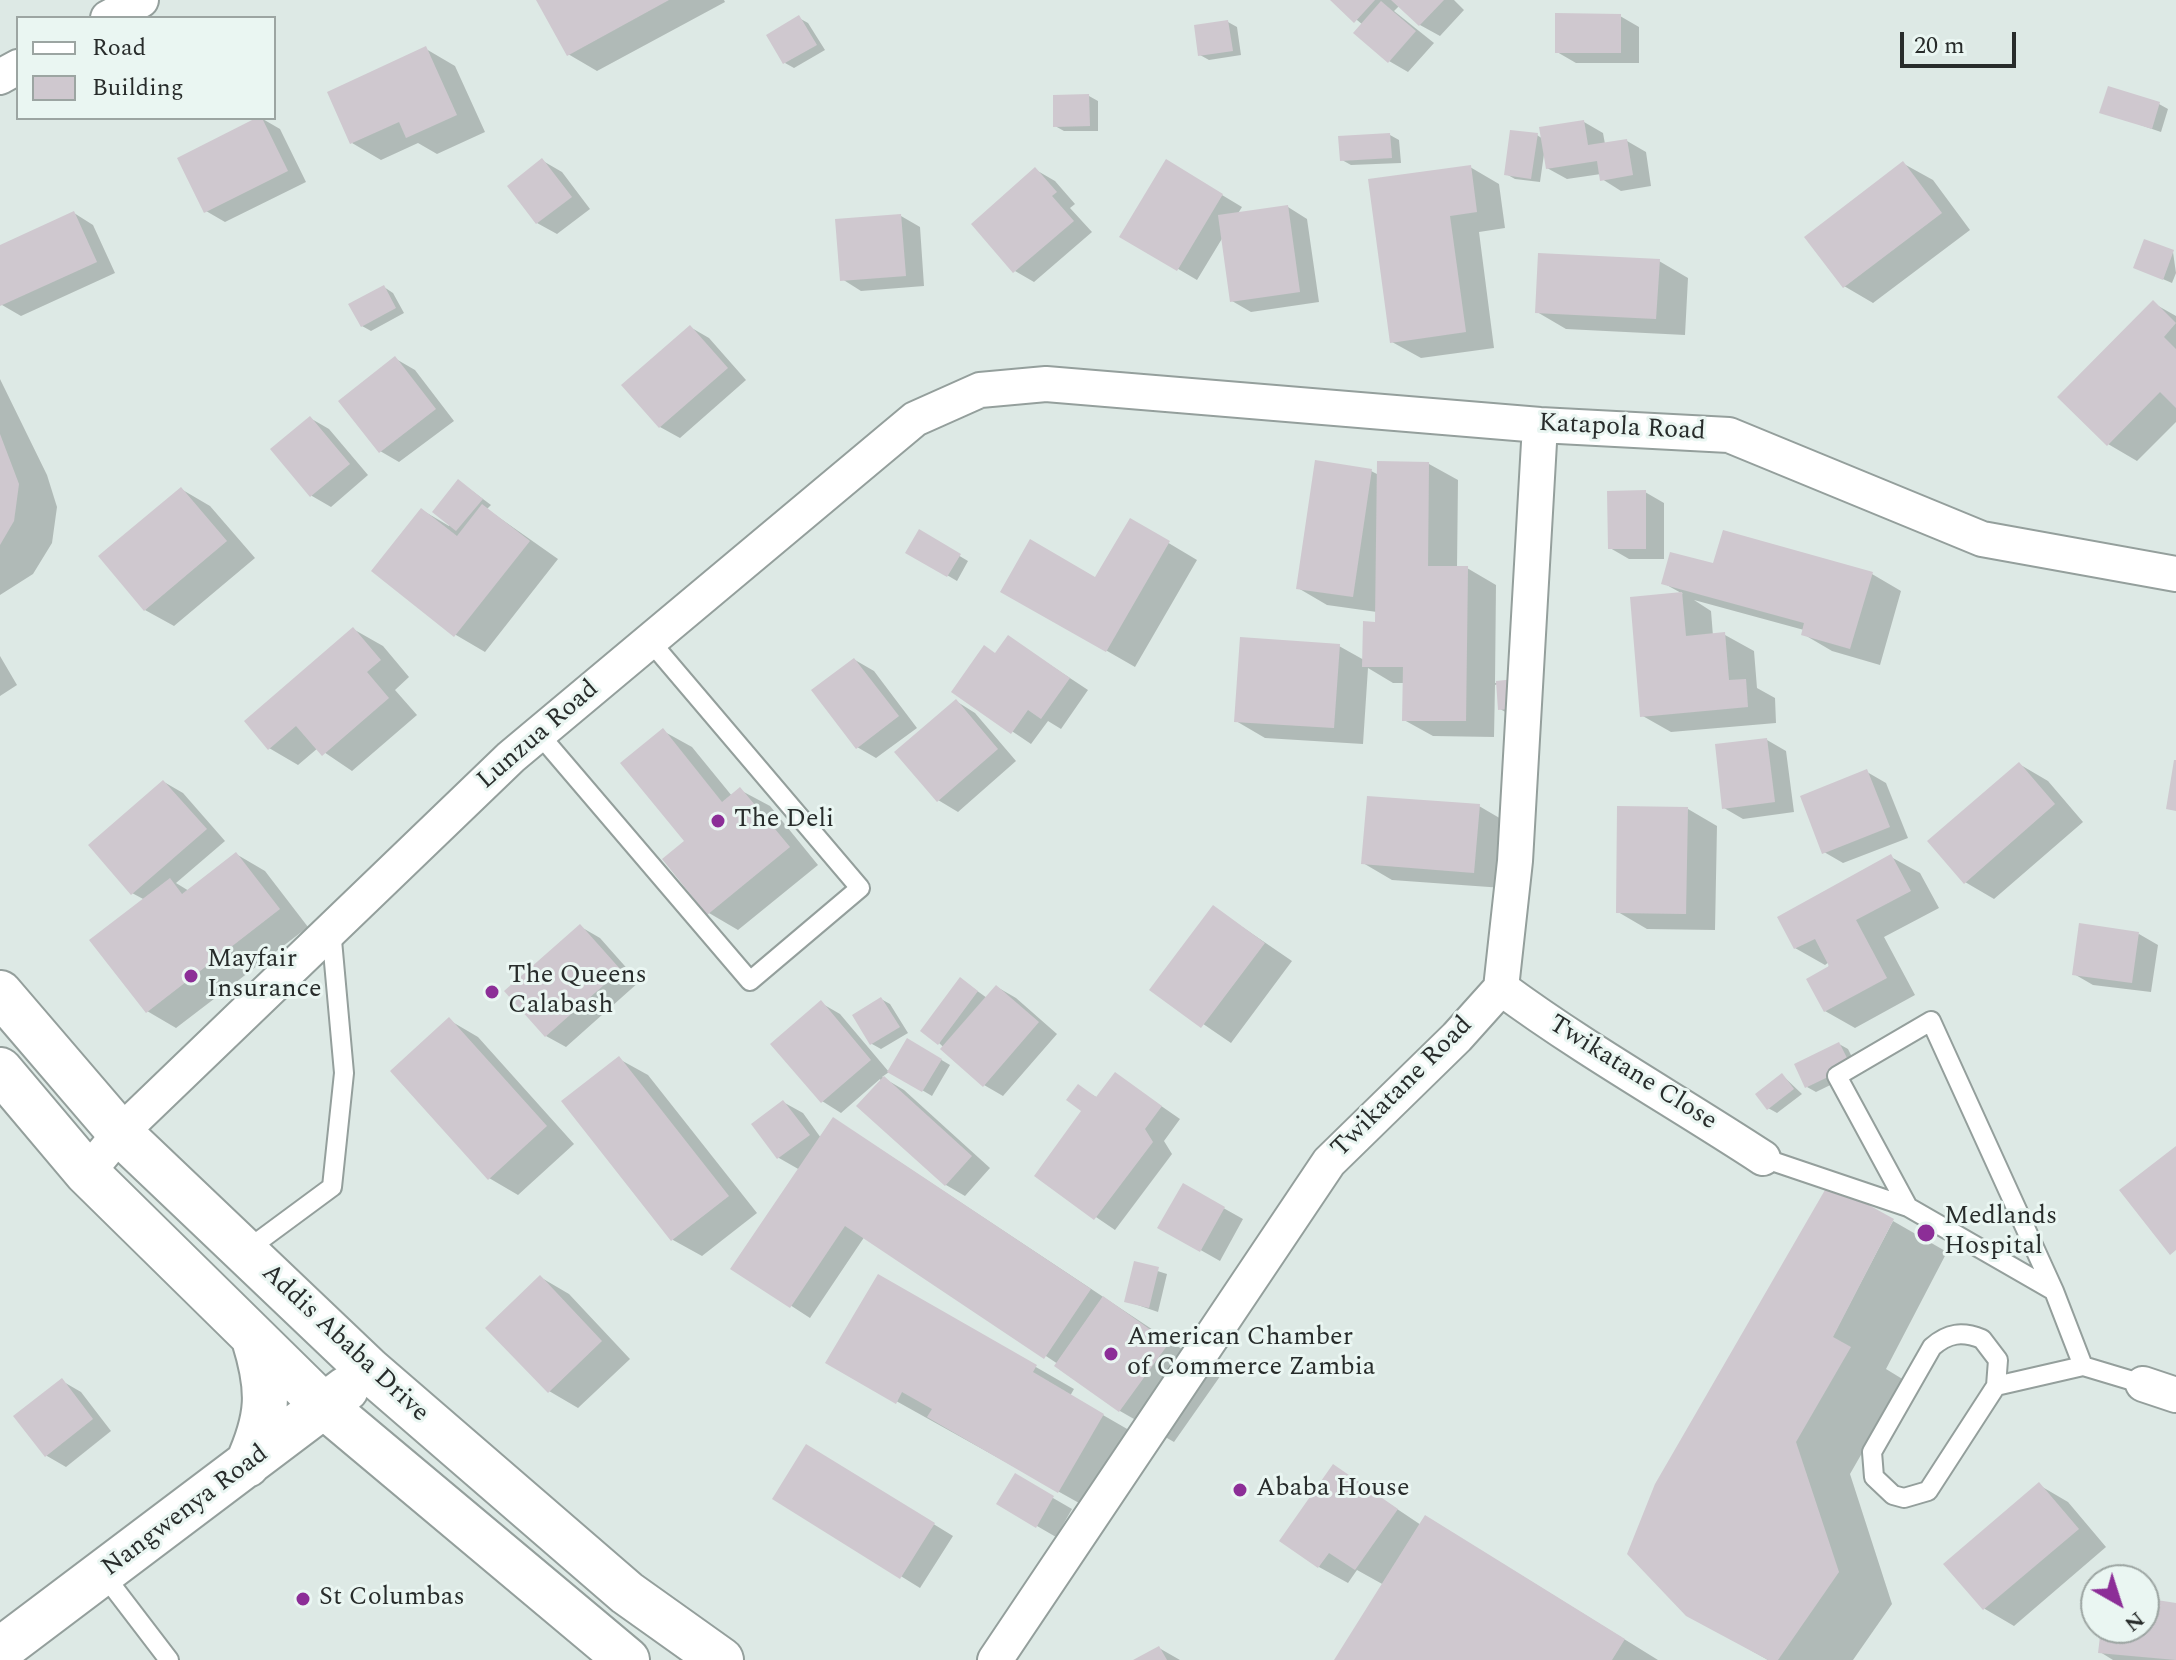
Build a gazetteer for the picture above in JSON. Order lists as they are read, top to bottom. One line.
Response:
{"streets":{"main road":["Addis Ababa Drive","Nangwenya Road"],"street":["Katapola Road","Lunzua Road","Twikatane Close","Twikatane Road"]},"crossings":[["Katapola Road","Lunzua Road"],["Lunzua Road","Addis Ababa Drive"],["Twikatane Close","Twikatane Road"],["Addis Ababa Drive","Nangwenya Road"]],"places":["The Deli","Mayfair Insurance","The Queens Calabash","Medlands Hospital","American Chamber of Commerce Zambia","Ababa House","St Columbas"],"legend":["Road","Building"],"scale_bar":"20 m","north":"bottom right"}
